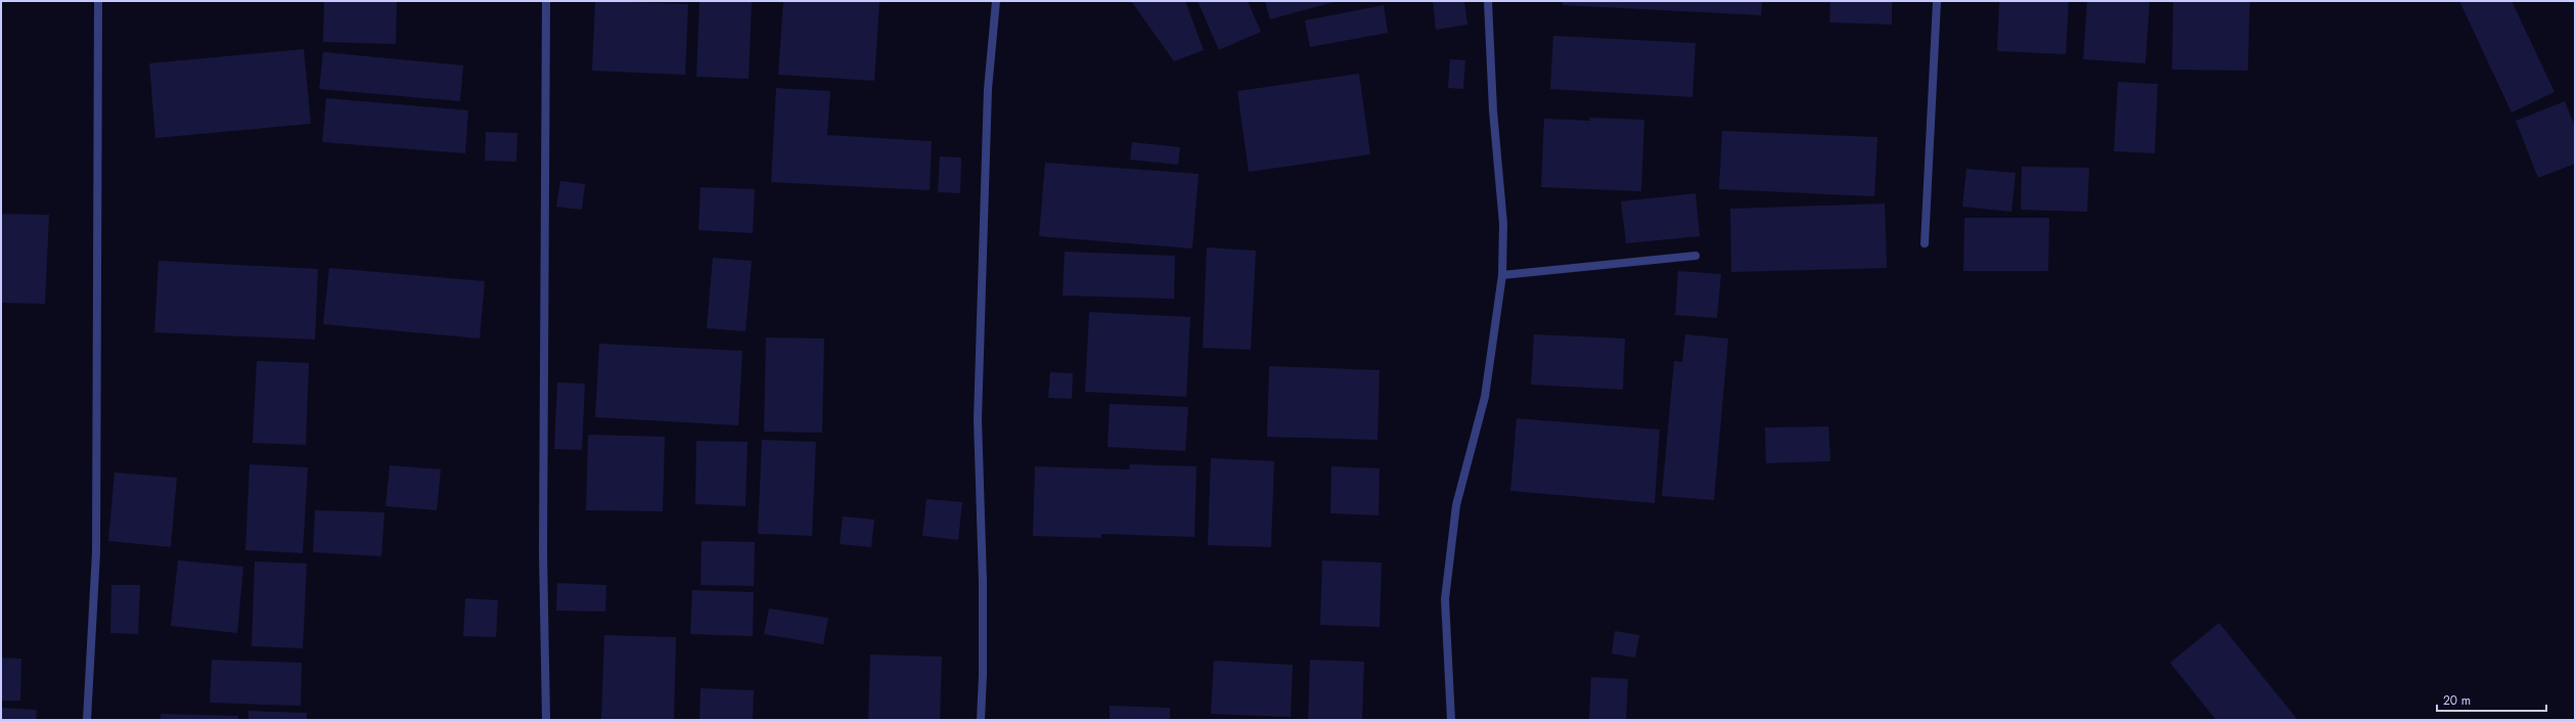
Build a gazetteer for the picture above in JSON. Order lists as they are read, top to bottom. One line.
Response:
{"scale_bar":"20 m"}
